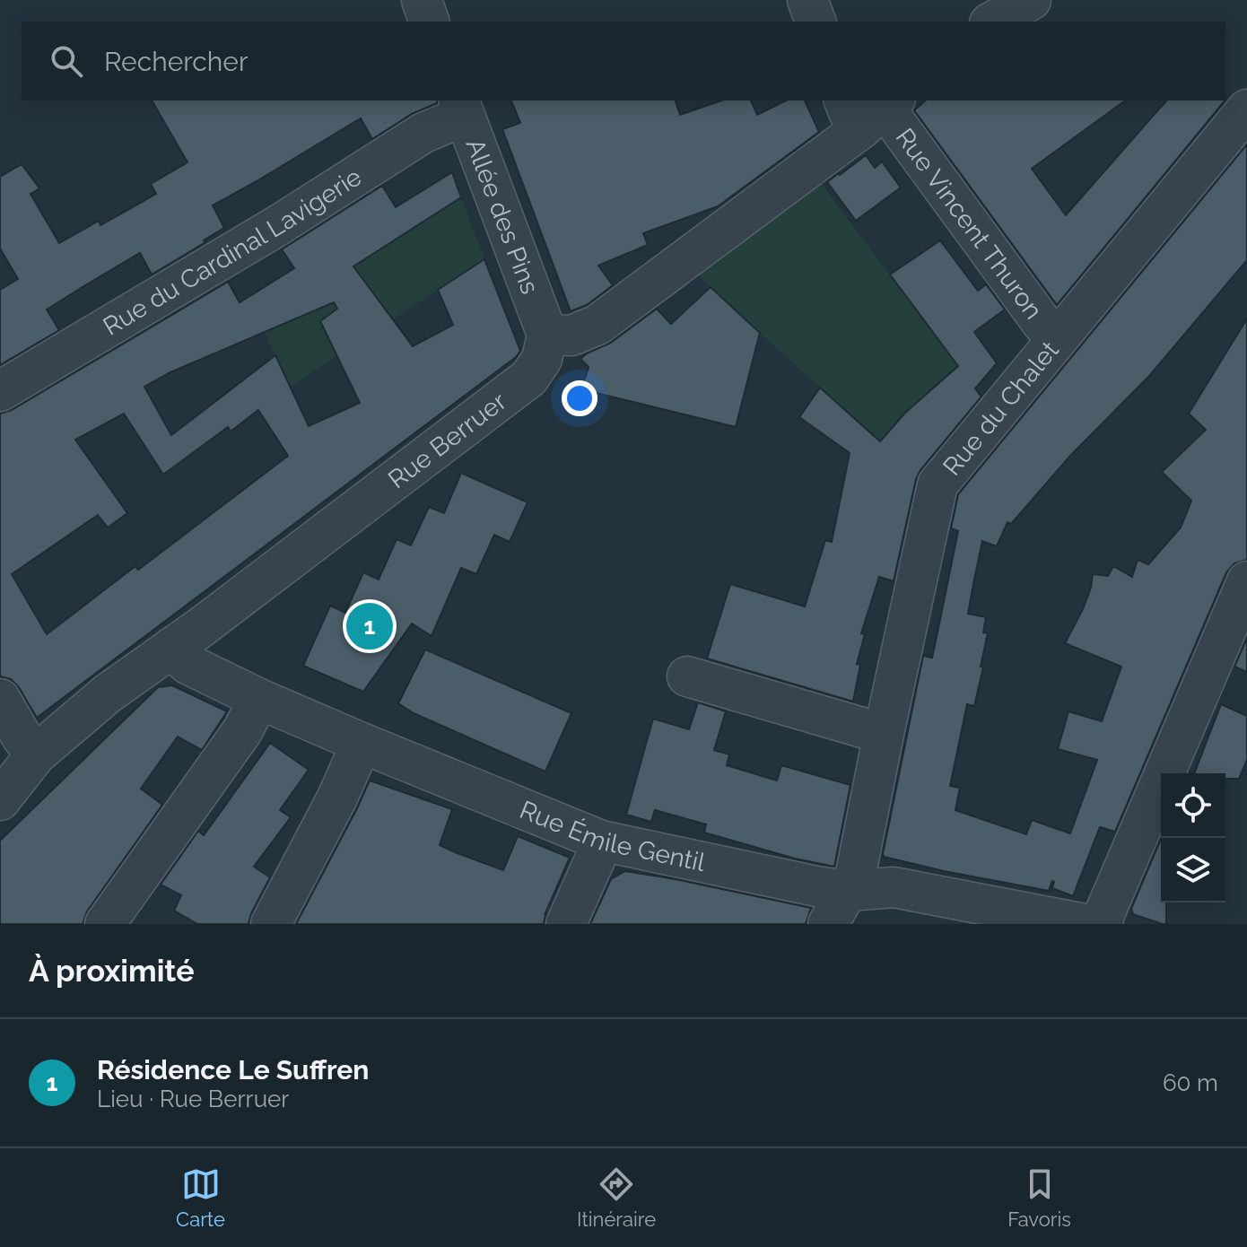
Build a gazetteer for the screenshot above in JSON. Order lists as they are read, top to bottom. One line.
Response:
{"streets":{"street":["Allée des Pins","Rue Vincent Thuron","Rue du Cardinal Lavigerie","Rue du Chalet","Rue Berruer","Rue Émile Gentil"]},"crossings":[["Allée des Pins","Rue du Cardinal Lavigerie"],["Allée des Pins","Rue Berruer"],["Rue Vincent Thuron","Rue du Chalet"],["Rue du Chalet","Rue Émile Gentil"],["Rue Berruer","Rue Émile Gentil"]],"page":{"search":"Rechercher","pins":"1","heading":"À proximité","list":[{"mark":"1","name":"Résidence Le Suffren","note":"Lieu · Rue Berruer","value":"60 m"}],"nav":["Carte","Itinéraire","Favoris"]}}
